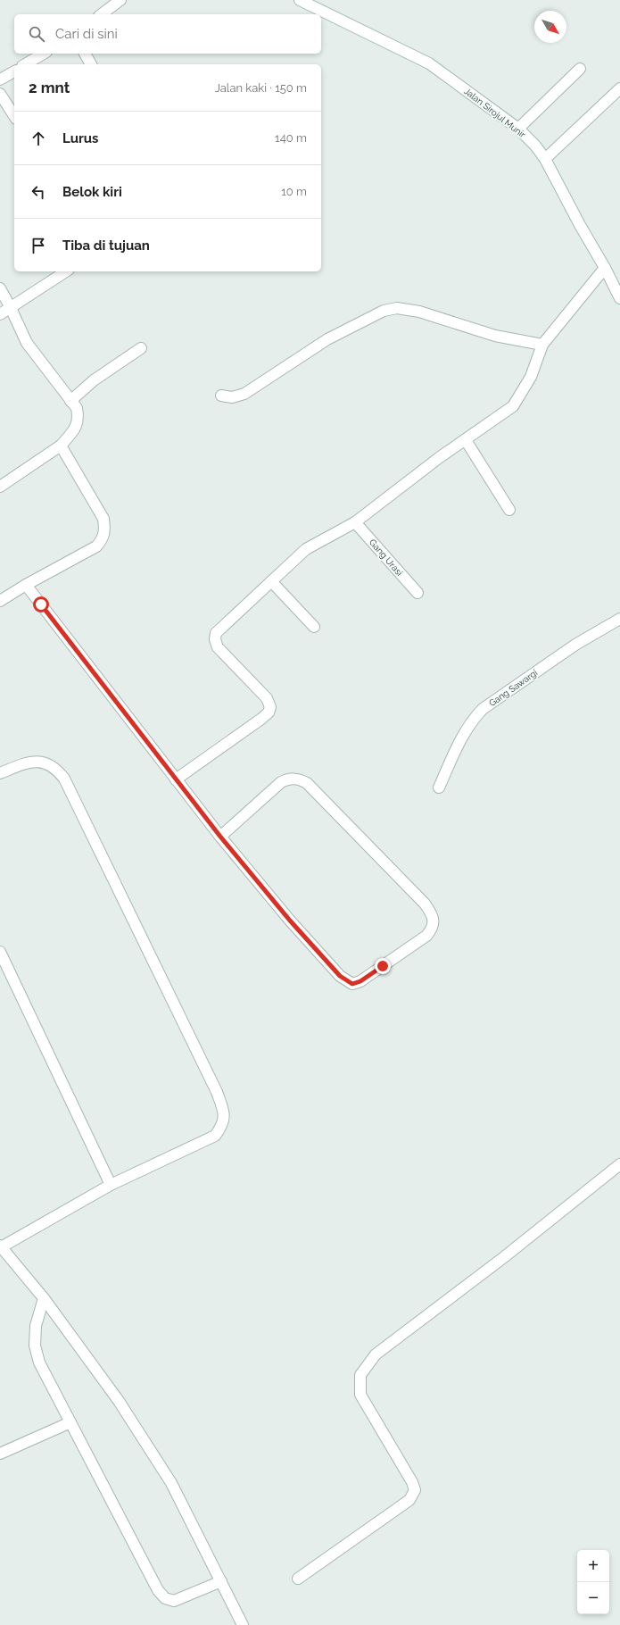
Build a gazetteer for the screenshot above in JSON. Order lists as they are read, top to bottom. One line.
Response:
{"streets":{"street":["Jalan Sirojul Munir","Gang Urasi","Gang Sawargi"]},"north":"bottom right","page":{"search":"Cari di sini","heading":["2 mnt","Jalan kaki · 150 m"],"list":[["Lurus","140 m"],["Belok kiri","10 m"],"Tiba di tujuan"],"map_buttons":["+","−"]}}
